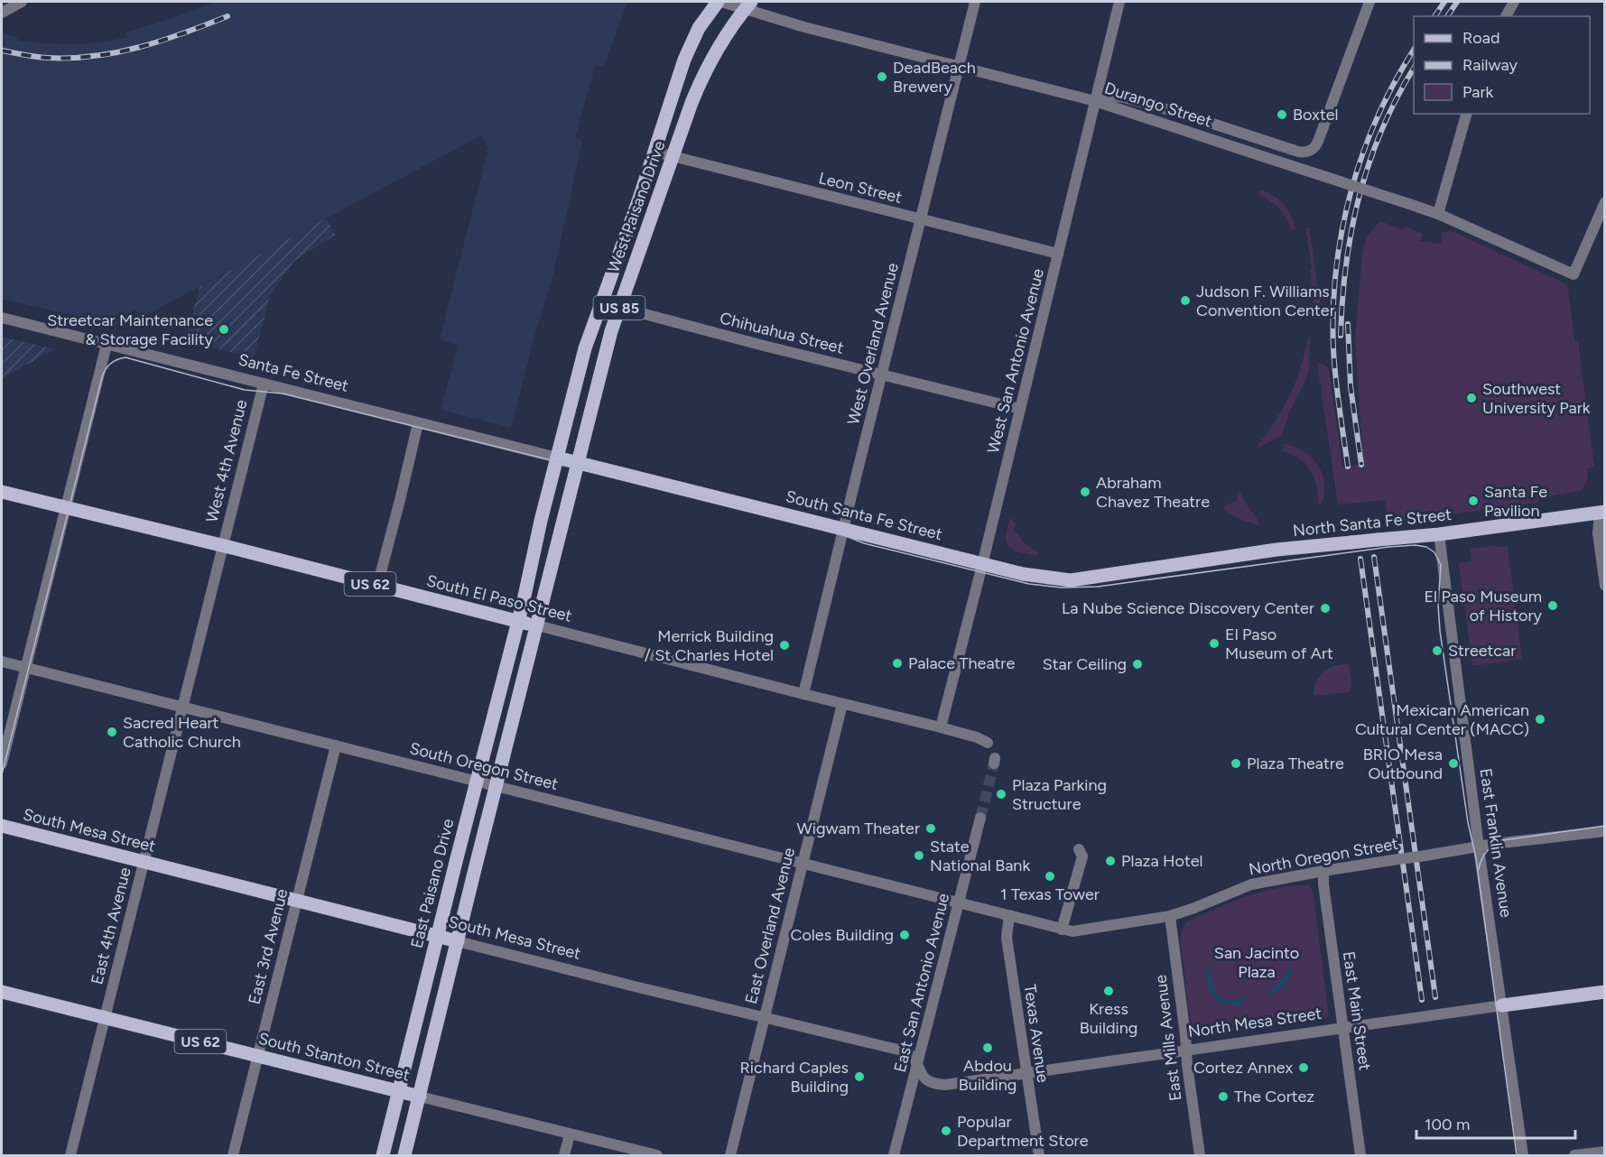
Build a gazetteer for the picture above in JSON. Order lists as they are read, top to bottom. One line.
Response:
{"streets":{"main road":["West Paisano Drive","US 85","Santa Fe Street","South Santa Fe Street","North Santa Fe Street","US 62","South El Paso Street","South Mesa Street","East Paisano Drive","North Mesa Street","South Stanton Street"],"street":["Durango Street","Leon Street","Chihuahua Street","West Overland Avenue","West San Antonio Avenue","West 4th Avenue","South Oregon Street","East Franklin Avenue","North Oregon Street","East 4th Avenue","East Overland Avenue","East 3rd Avenue","East San Antonio Avenue","East Main Street","Texas Avenue","East Mills Avenue"]},"crossings":[["Durango Street","West Paisano Drive"],["Durango Street","West Overland Avenue"],["Durango Street","West San Antonio Avenue"],["Leon Street","West Paisano Drive"],["Leon Street","West Overland Avenue"],["Leon Street","West San Antonio Avenue"],["West Paisano Drive","Chihuahua Street"],["West Paisano Drive","Santa Fe Street"],["West Paisano Drive","South Santa Fe Street"],["West Paisano Drive","South El Paso Street"],["West Paisano Drive","East Paisano Drive"],["Chihuahua Street","West Overland Avenue"],["Chihuahua Street","West San Antonio Avenue"],["West Overland Avenue","South Santa Fe Street"],["West Overland Avenue","South El Paso Street"],["West San Antonio Avenue","South Santa Fe Street"],["West San Antonio Avenue","South El Paso Street"],["Santa Fe Street","West 4th Avenue"],["Santa Fe Street","South Santa Fe Street"],["West 4th Avenue","South El Paso Street"],["West 4th Avenue","East 4th Avenue"],["South Santa Fe Street","North Santa Fe Street"],["North Santa Fe Street","East Franklin Avenue"],["South El Paso Street","East Paisano Drive"],["South El Paso Street","East 4th Avenue"],["South El Paso Street","East Overland Avenue"],["South Oregon Street","North Oregon Street"],["South Oregon Street","East Paisano Drive"],["South Oregon Street","East 4th Avenue"],["South Oregon Street","East Overland Avenue"],["South Oregon Street","East 3rd Avenue"],["South Oregon Street","East San Antonio Avenue"],["South Mesa Street","East Paisano Drive"],["South Mesa Street","East 4th Avenue"],["South Mesa Street","East Overland Avenue"],["South Mesa Street","East 3rd Avenue"],["South Mesa Street","East San Antonio Avenue"],["South Mesa Street","North Mesa Street"],["East Franklin Avenue","North Oregon Street"],["East Franklin Avenue","North Mesa Street"],["North Oregon Street","East San Antonio Avenue"],["North Oregon Street","East Main Street"],["North Oregon Street","Texas Avenue"],["North Oregon Street","East Mills Avenue"],["East Paisano Drive","South Stanton Street"],["East 4th Avenue","South Stanton Street"],["East 3rd Avenue","South Stanton Street"],["East San Antonio Avenue","North Mesa Street"],["East Main Street","North Mesa Street"],["North Mesa Street","Texas Avenue"],["North Mesa Street","East Mills Avenue"]],"parks":["San Jacinto Plaza"],"places":["DeadBeach Brewery","Boxtel","Judson F. Williams Convention Center","Streetcar Maintenance & Storage Facility","Southwest University Park","Abraham Chavez Theatre","Santa Fe Pavilion","El Paso Museum of History","La Nube Science Discovery Center","El Paso Museum of Art","Merrick Building / St Charles Hotel","Streetcar","Palace Theatre","Star Ceiling","Mexican American Cultural Center (MACC)","Sacred Heart Catholic Church","Plaza Theatre","BRIO Mesa Outbound","Plaza Parking Structure","Wigwam Theater","State National Bank","Plaza Hotel","1 Texas Tower","Coles Building","Kress Building","Abdou Building","Cortez Annex","Richard Caples Building","The Cortez","Popular Department Store"],"legend":["Road","Railway","Park"],"scale_bar":"100 m"}
